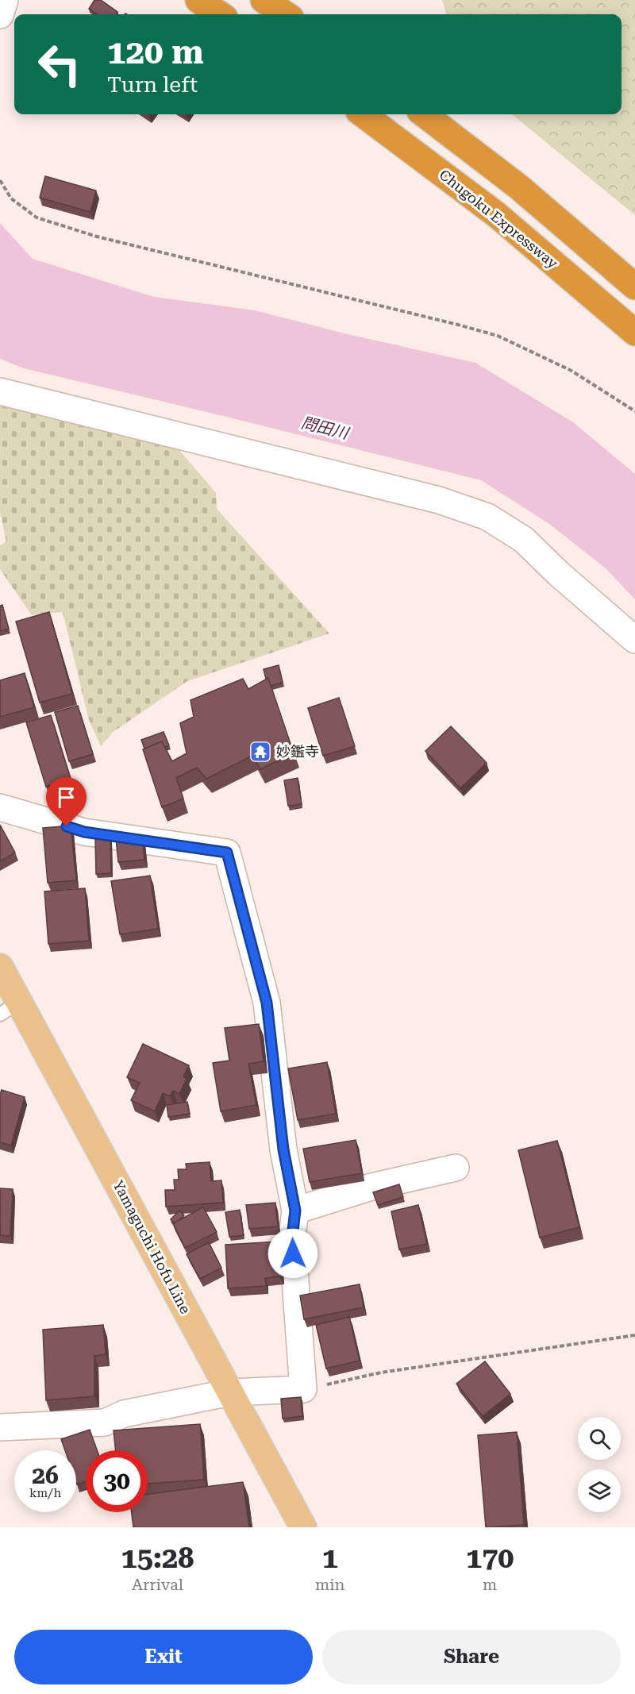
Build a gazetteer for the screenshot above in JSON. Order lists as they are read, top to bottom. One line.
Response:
{"streets":{"highway":["Chugoku Expressway"],"main road":["Yamaguchi Hofu Line"]},"water":["問田川"],"places":{"temple":["妙鑑寺"]},"page":{"turn":["120 m","Turn left"],"speed":"26 km/h","limit":"30","eta":["15:28","Arrival","1","min","170","m"],"buttons":["Exit","Share"]}}
